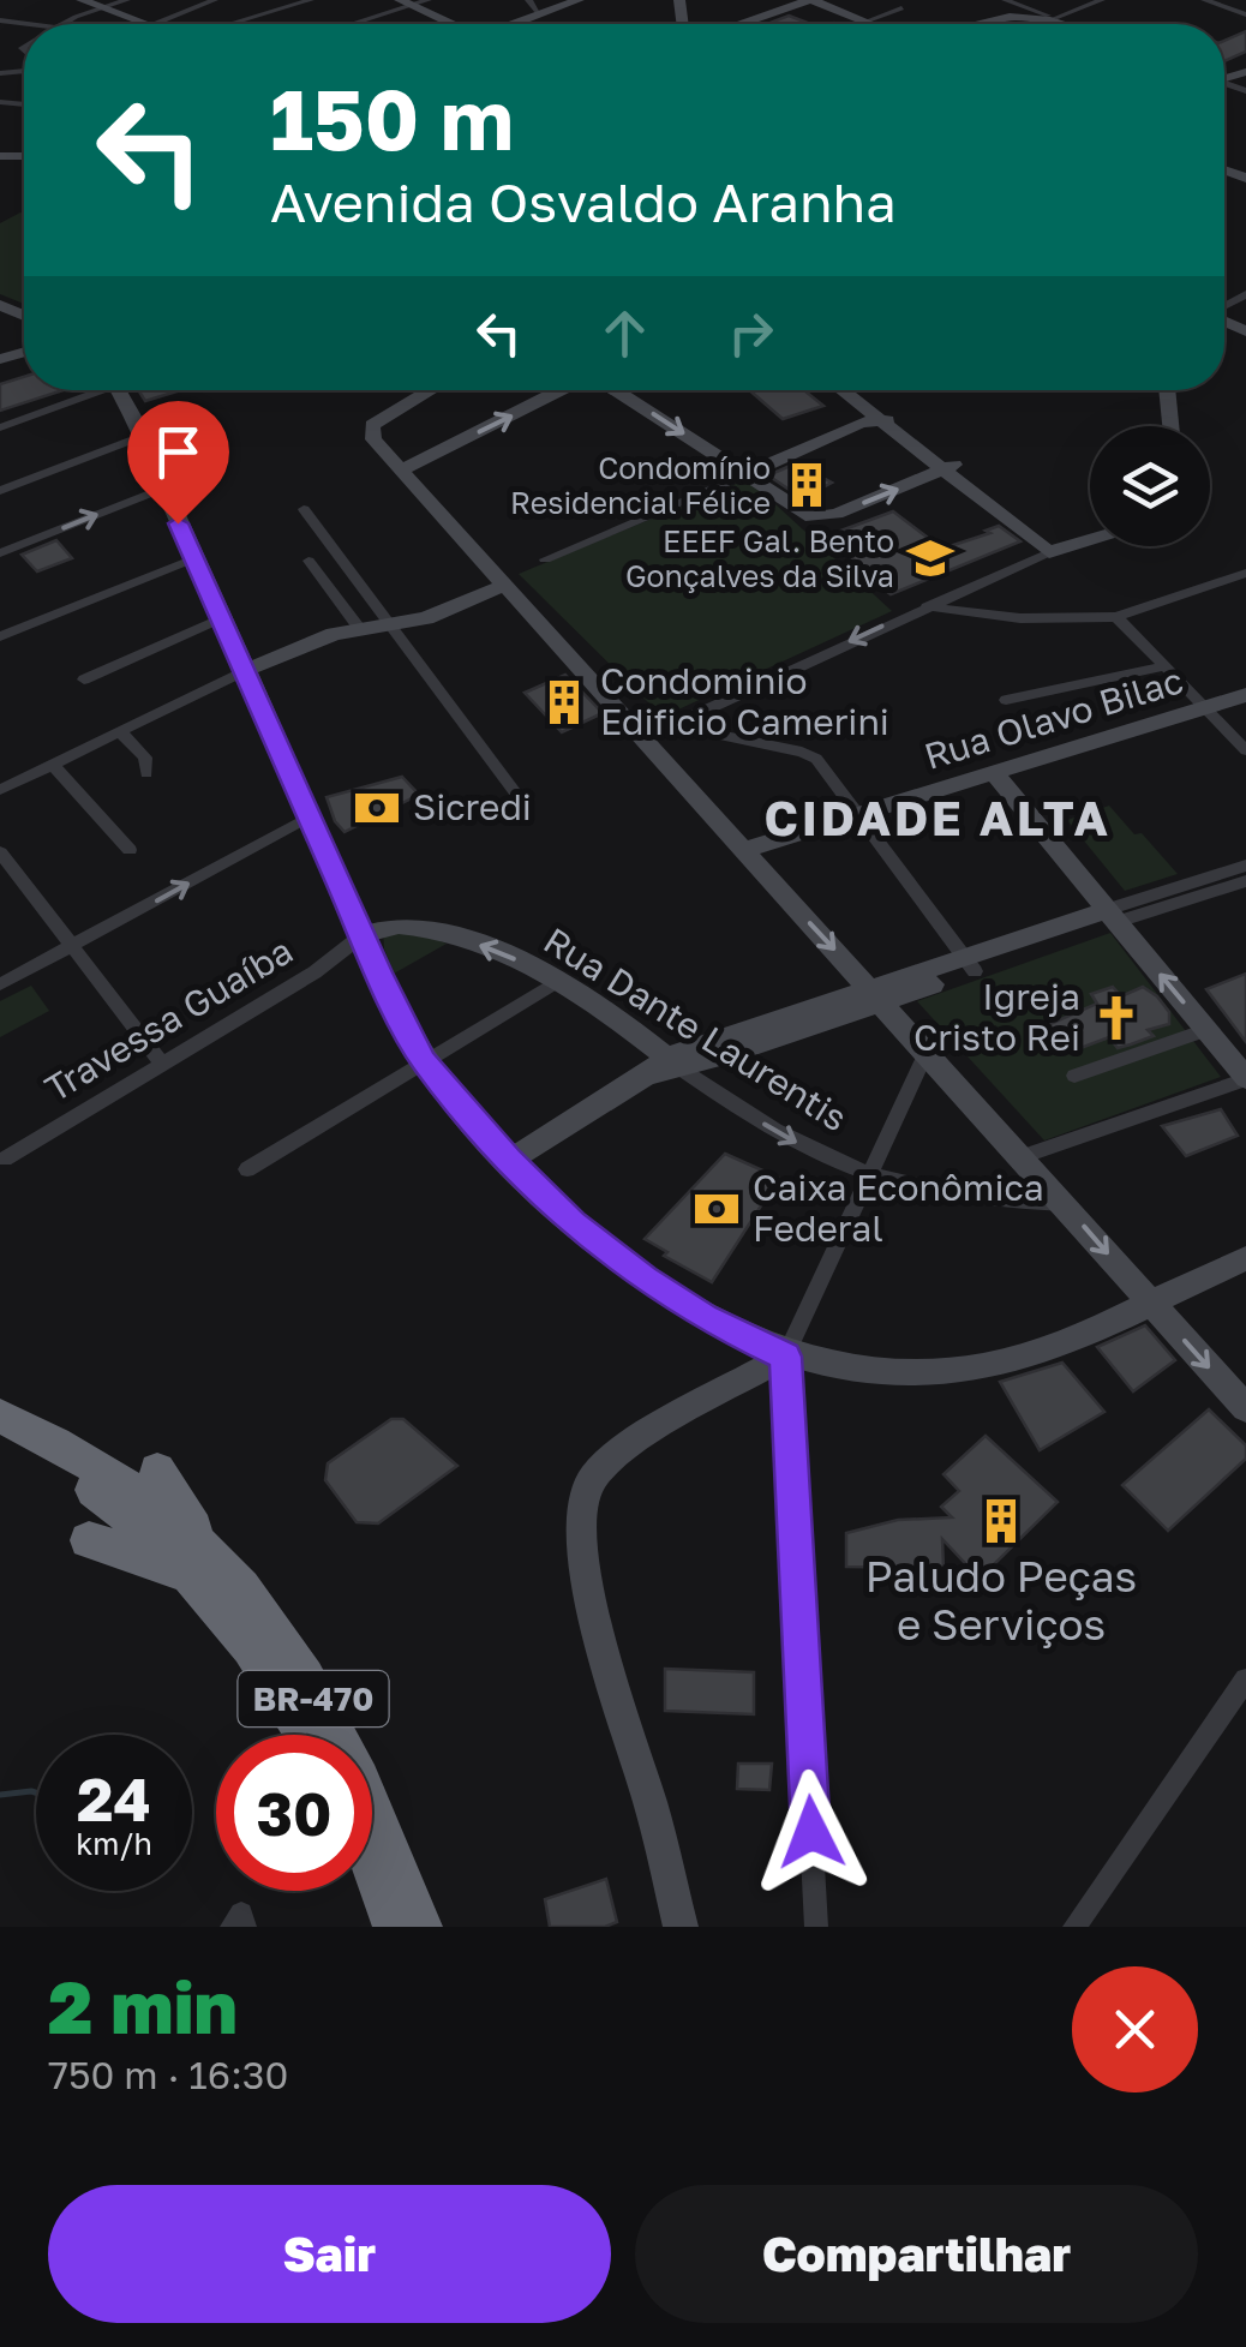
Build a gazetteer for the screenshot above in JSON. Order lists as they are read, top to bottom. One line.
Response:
{"streets":{"highway":["BR-470"],"main road":["Rua Olavo Bilac","Rua Dante Laurentis"],"street":["Travessa Guaíba"]},"crossings":[["Travessa Guaíba","Rua Dante Laurentis"]],"districts":["CIDADE ALTA"],"places":{"building":["Condomínio Residencial Félice","Condominio Edificio Camerini","Paludo Peças e Serviços"],"school or university":["EEEF Gal. Bento Gonçalves da Silva"],"bank":["Sicredi","Caixa Econômica Federal"],"church":["Igreja Cristo Rei"]},"page":{"turn":["150 m","Avenida Osvaldo Aranha"],"speed":"24 km/h","limit":"30","heading":["2 min","750 m · 16:30"],"buttons":["Sair","Compartilhar"]}}
